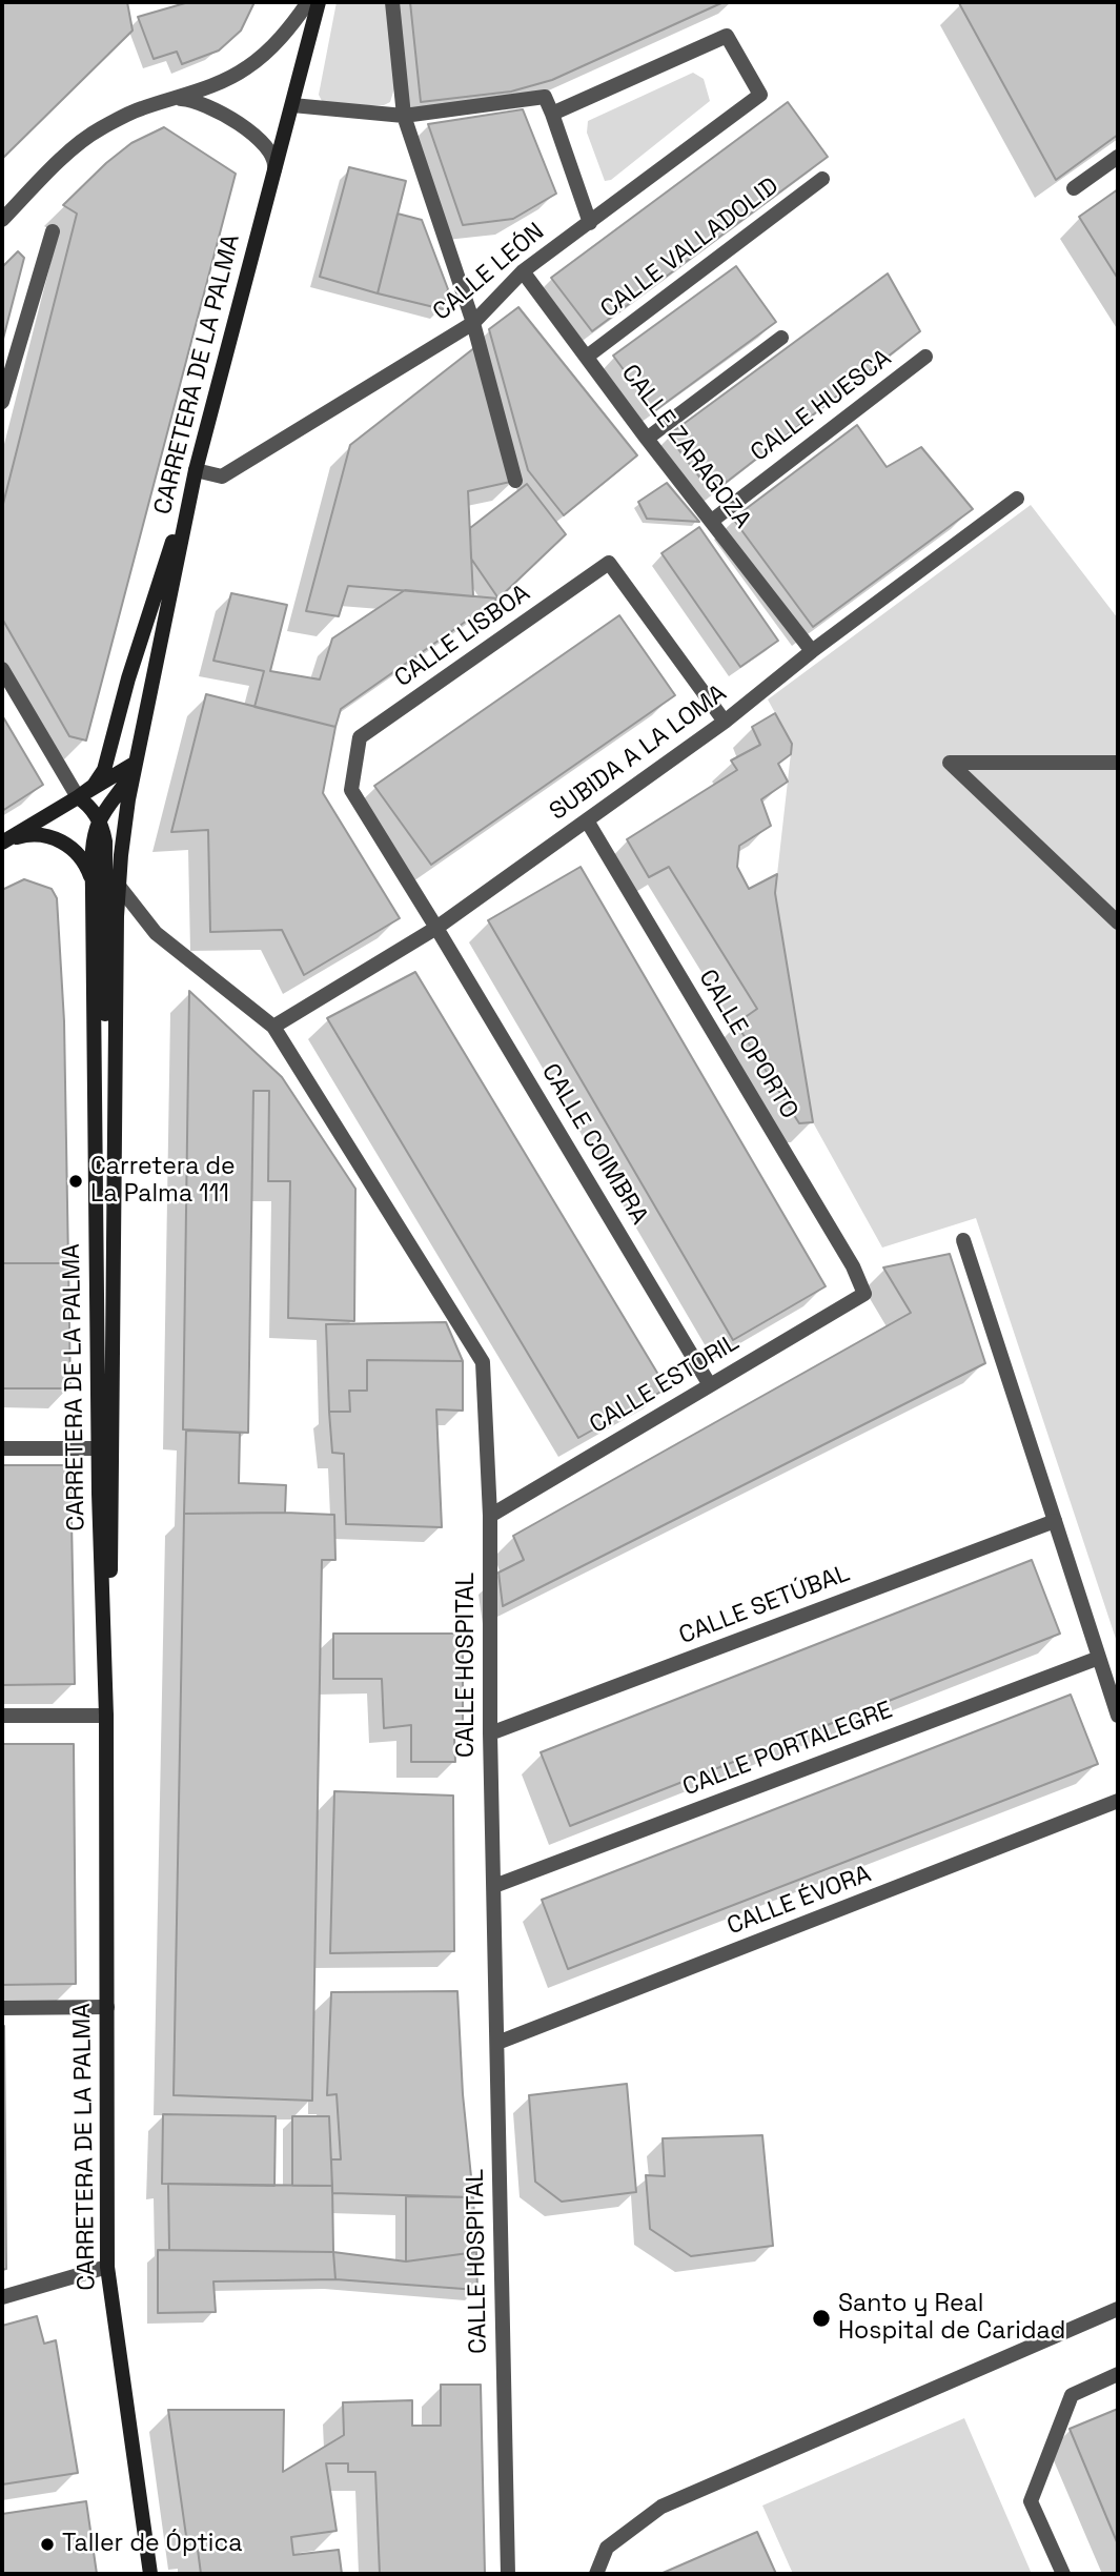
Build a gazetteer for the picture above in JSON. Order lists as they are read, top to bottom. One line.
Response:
{"streets":{"main road":["CARRETERA DE LA PALMA"],"street":["CALLE VALLADOLID","CALLE LEÓN","CALLE HUESCA","CALLE ZARAGOZA","CALLE LISBOA","SUBIDA A LA LOMA","CALLE OPORTO","CALLE COIMBRA","CALLE ESTORIL","CALLE SETÚBAL","CALLE HOSPITAL","CALLE PORTALEGRE","CALLE ÉVORA"]},"crossings":[["CALLE VALLADOLID","CALLE ZARAGOZA"],["CALLE LEÓN","CARRETERA DE LA PALMA"],["CALLE LEÓN","CALLE ZARAGOZA"],["CARRETERA DE LA PALMA","CALLE HOSPITAL"],["CALLE HUESCA","CALLE ZARAGOZA"],["CALLE ZARAGOZA","SUBIDA A LA LOMA"],["CALLE LISBOA","SUBIDA A LA LOMA"],["CALLE LISBOA","CALLE COIMBRA"],["SUBIDA A LA LOMA","CALLE OPORTO"],["SUBIDA A LA LOMA","CALLE COIMBRA"],["SUBIDA A LA LOMA","CALLE HOSPITAL"],["CALLE OPORTO","CALLE ESTORIL"],["CALLE COIMBRA","CALLE ESTORIL"],["CALLE ESTORIL","CALLE HOSPITAL"],["CALLE SETÚBAL","CALLE HOSPITAL"],["CALLE HOSPITAL","CALLE PORTALEGRE"],["CALLE HOSPITAL","CALLE ÉVORA"]],"places":["Carretera de La Palma 111","Santo y Real Hospital de Caridad","Taller de Óptica"]}
